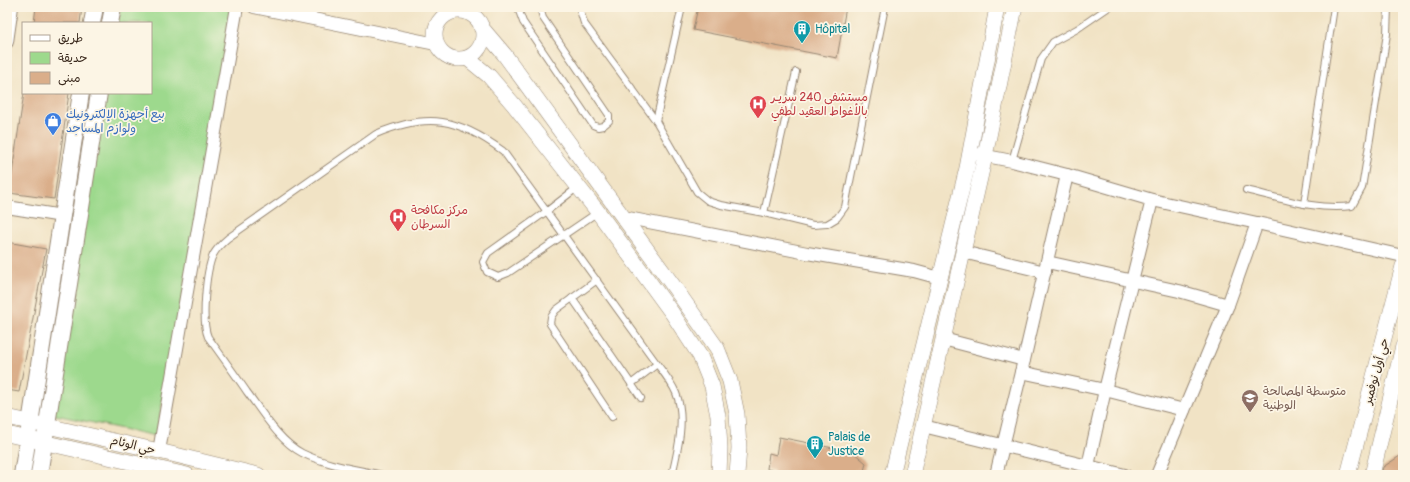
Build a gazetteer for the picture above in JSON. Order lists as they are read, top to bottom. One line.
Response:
{"streets":{"street":["حي أول نوفمبر","حي الوئام"]},"places":{"building":["Hôpital","Palais de Justice"],"hospital":["مستشفى 240 سريـر بالأغواط العقيد لطفي","مركز مكافحة السرطان"],"shop":["بيع أجهزة الإلكترونيك ولوازم المساجد"],"school or university":["متوسطة المصالحة الوطنية"]},"legend":["طريق","حديقة","مبنى"]}
